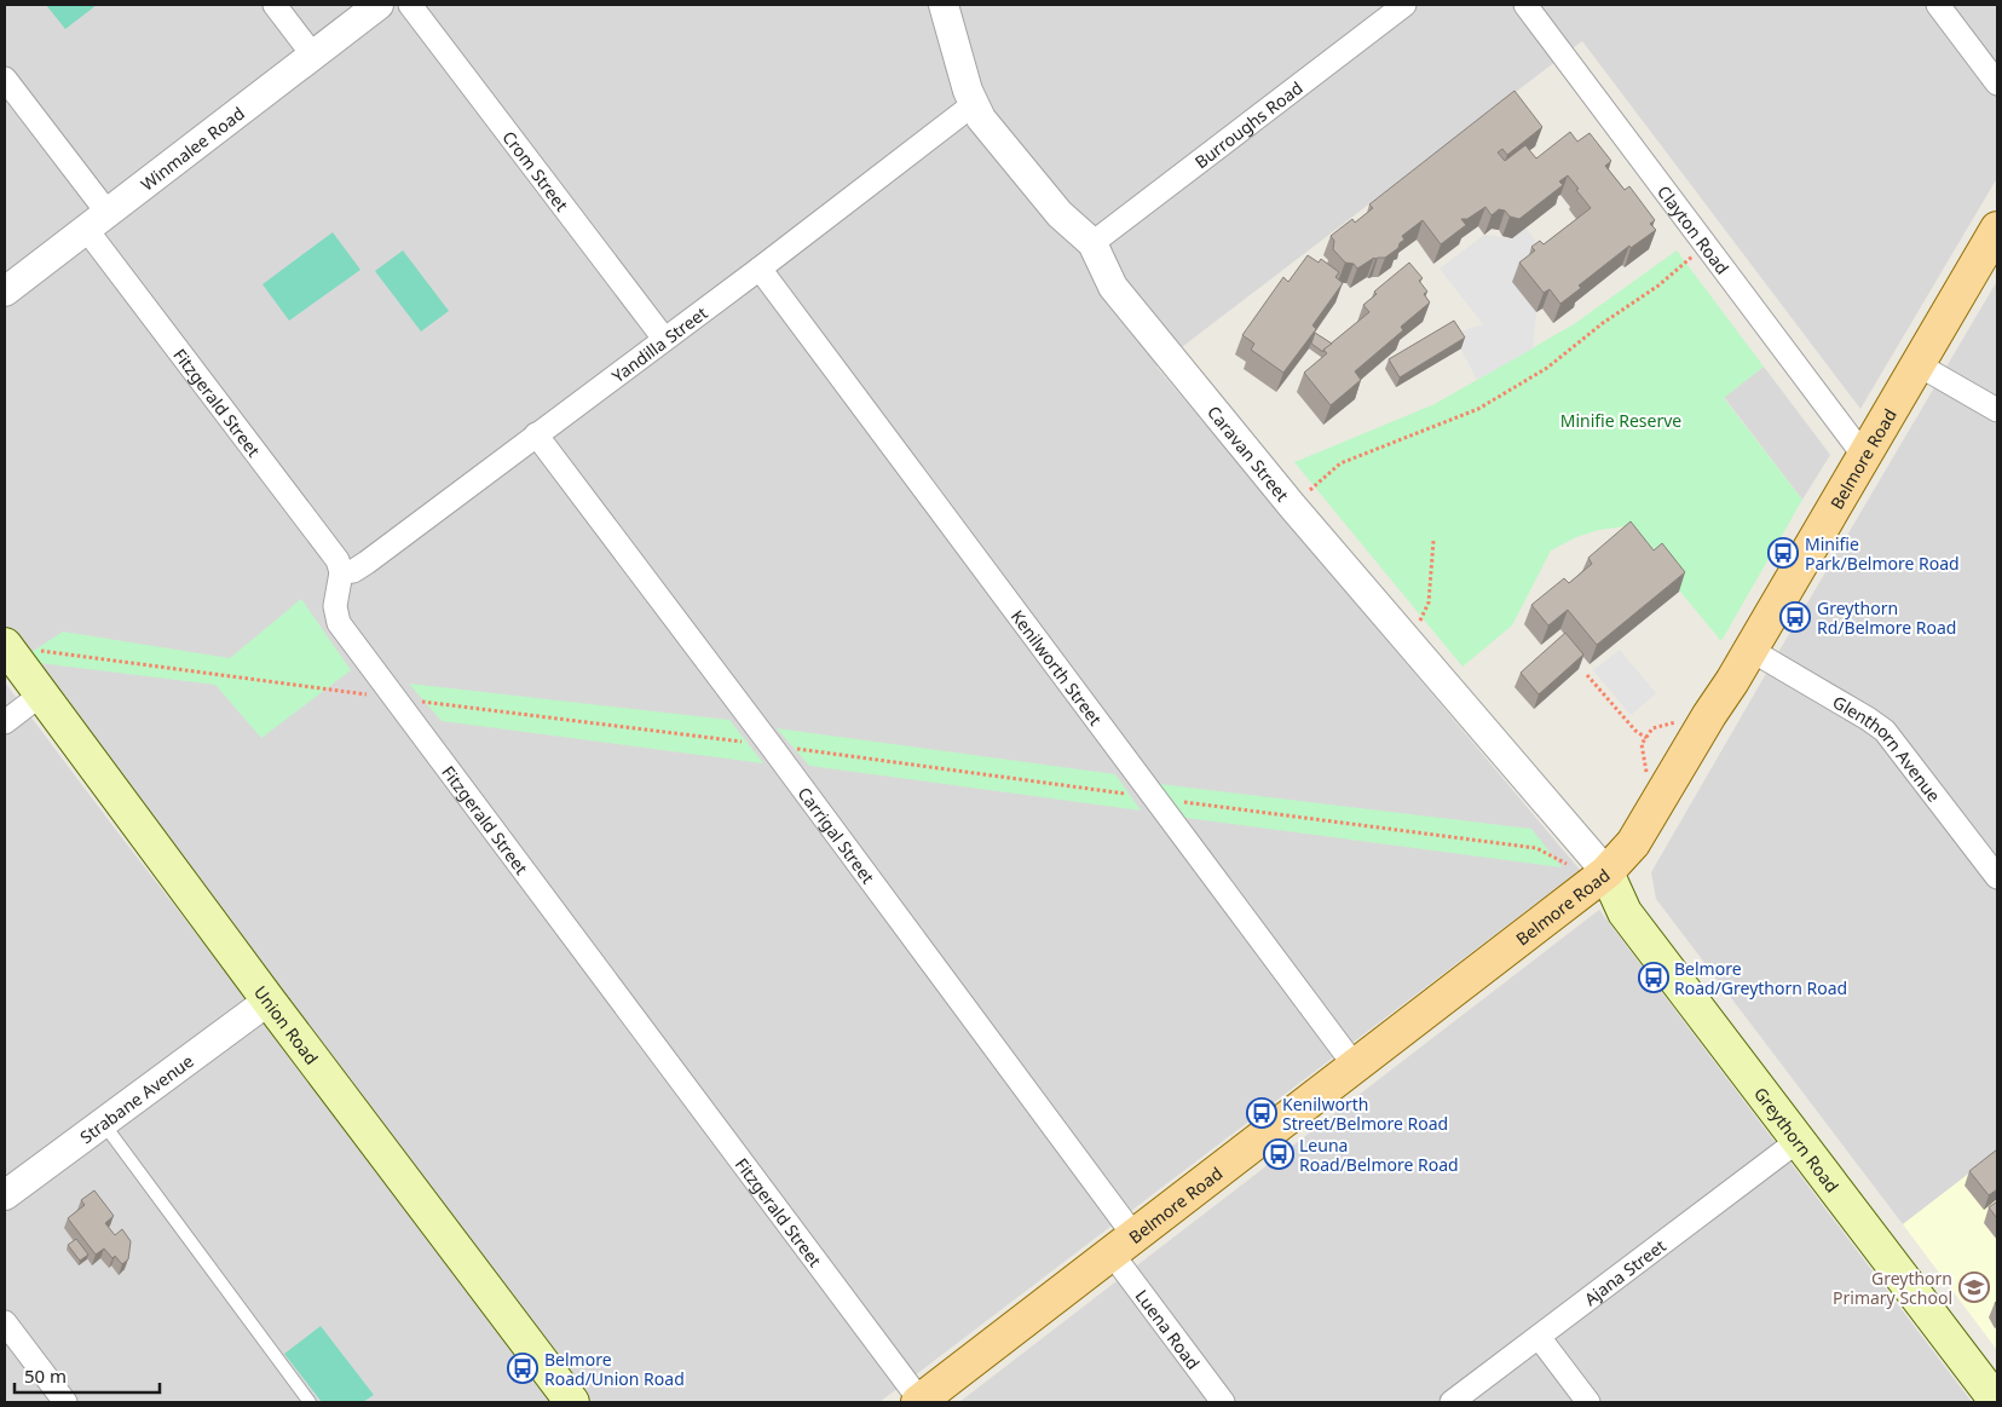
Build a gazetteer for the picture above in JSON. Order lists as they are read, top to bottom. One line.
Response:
{"streets":{"main road":["Belmore Road","Union Road","Greythorn Road"],"street":["Burroughs Road","Winmalee Road","Crom Street","Clayton Road","Yandilla Street","Fitzgerald Street","Caravan Street","Kenilworth Street","Glenthorn Avenue","Carrigal Street","Strabane Avenue","Ajana Street","Luena Road"]},"crossings":[["Burroughs Road","Caravan Street"],["Winmalee Road","Fitzgerald Street"],["Crom Street","Yandilla Street"],["Clayton Road","Belmore Road"],["Yandilla Street","Fitzgerald Street"],["Yandilla Street","Caravan Street"],["Yandilla Street","Kenilworth Street"],["Yandilla Street","Carrigal Street"],["Fitzgerald Street","Belmore Road"],["Caravan Street","Belmore Road"],["Caravan Street","Greythorn Road"],["Belmore Road","Kenilworth Street"],["Belmore Road","Glenthorn Avenue"],["Belmore Road","Carrigal Street"],["Belmore Road","Greythorn Road"],["Belmore Road","Luena Road"],["Carrigal Street","Luena Road"],["Union Road","Strabane Avenue"],["Greythorn Road","Ajana Street"]],"parks":["Minifie Reserve"],"places":{"bus stop":["Minifie Park/Belmore Road","Greythorn Rd/Belmore Road","Belmore Road/Greythorn Road","Kenilworth Street/Belmore Road","Leuna Road/Belmore Road","Belmore Road/Union Road"],"school or university":["Greythorn Primary School"]},"scale_bar":"50 m"}
